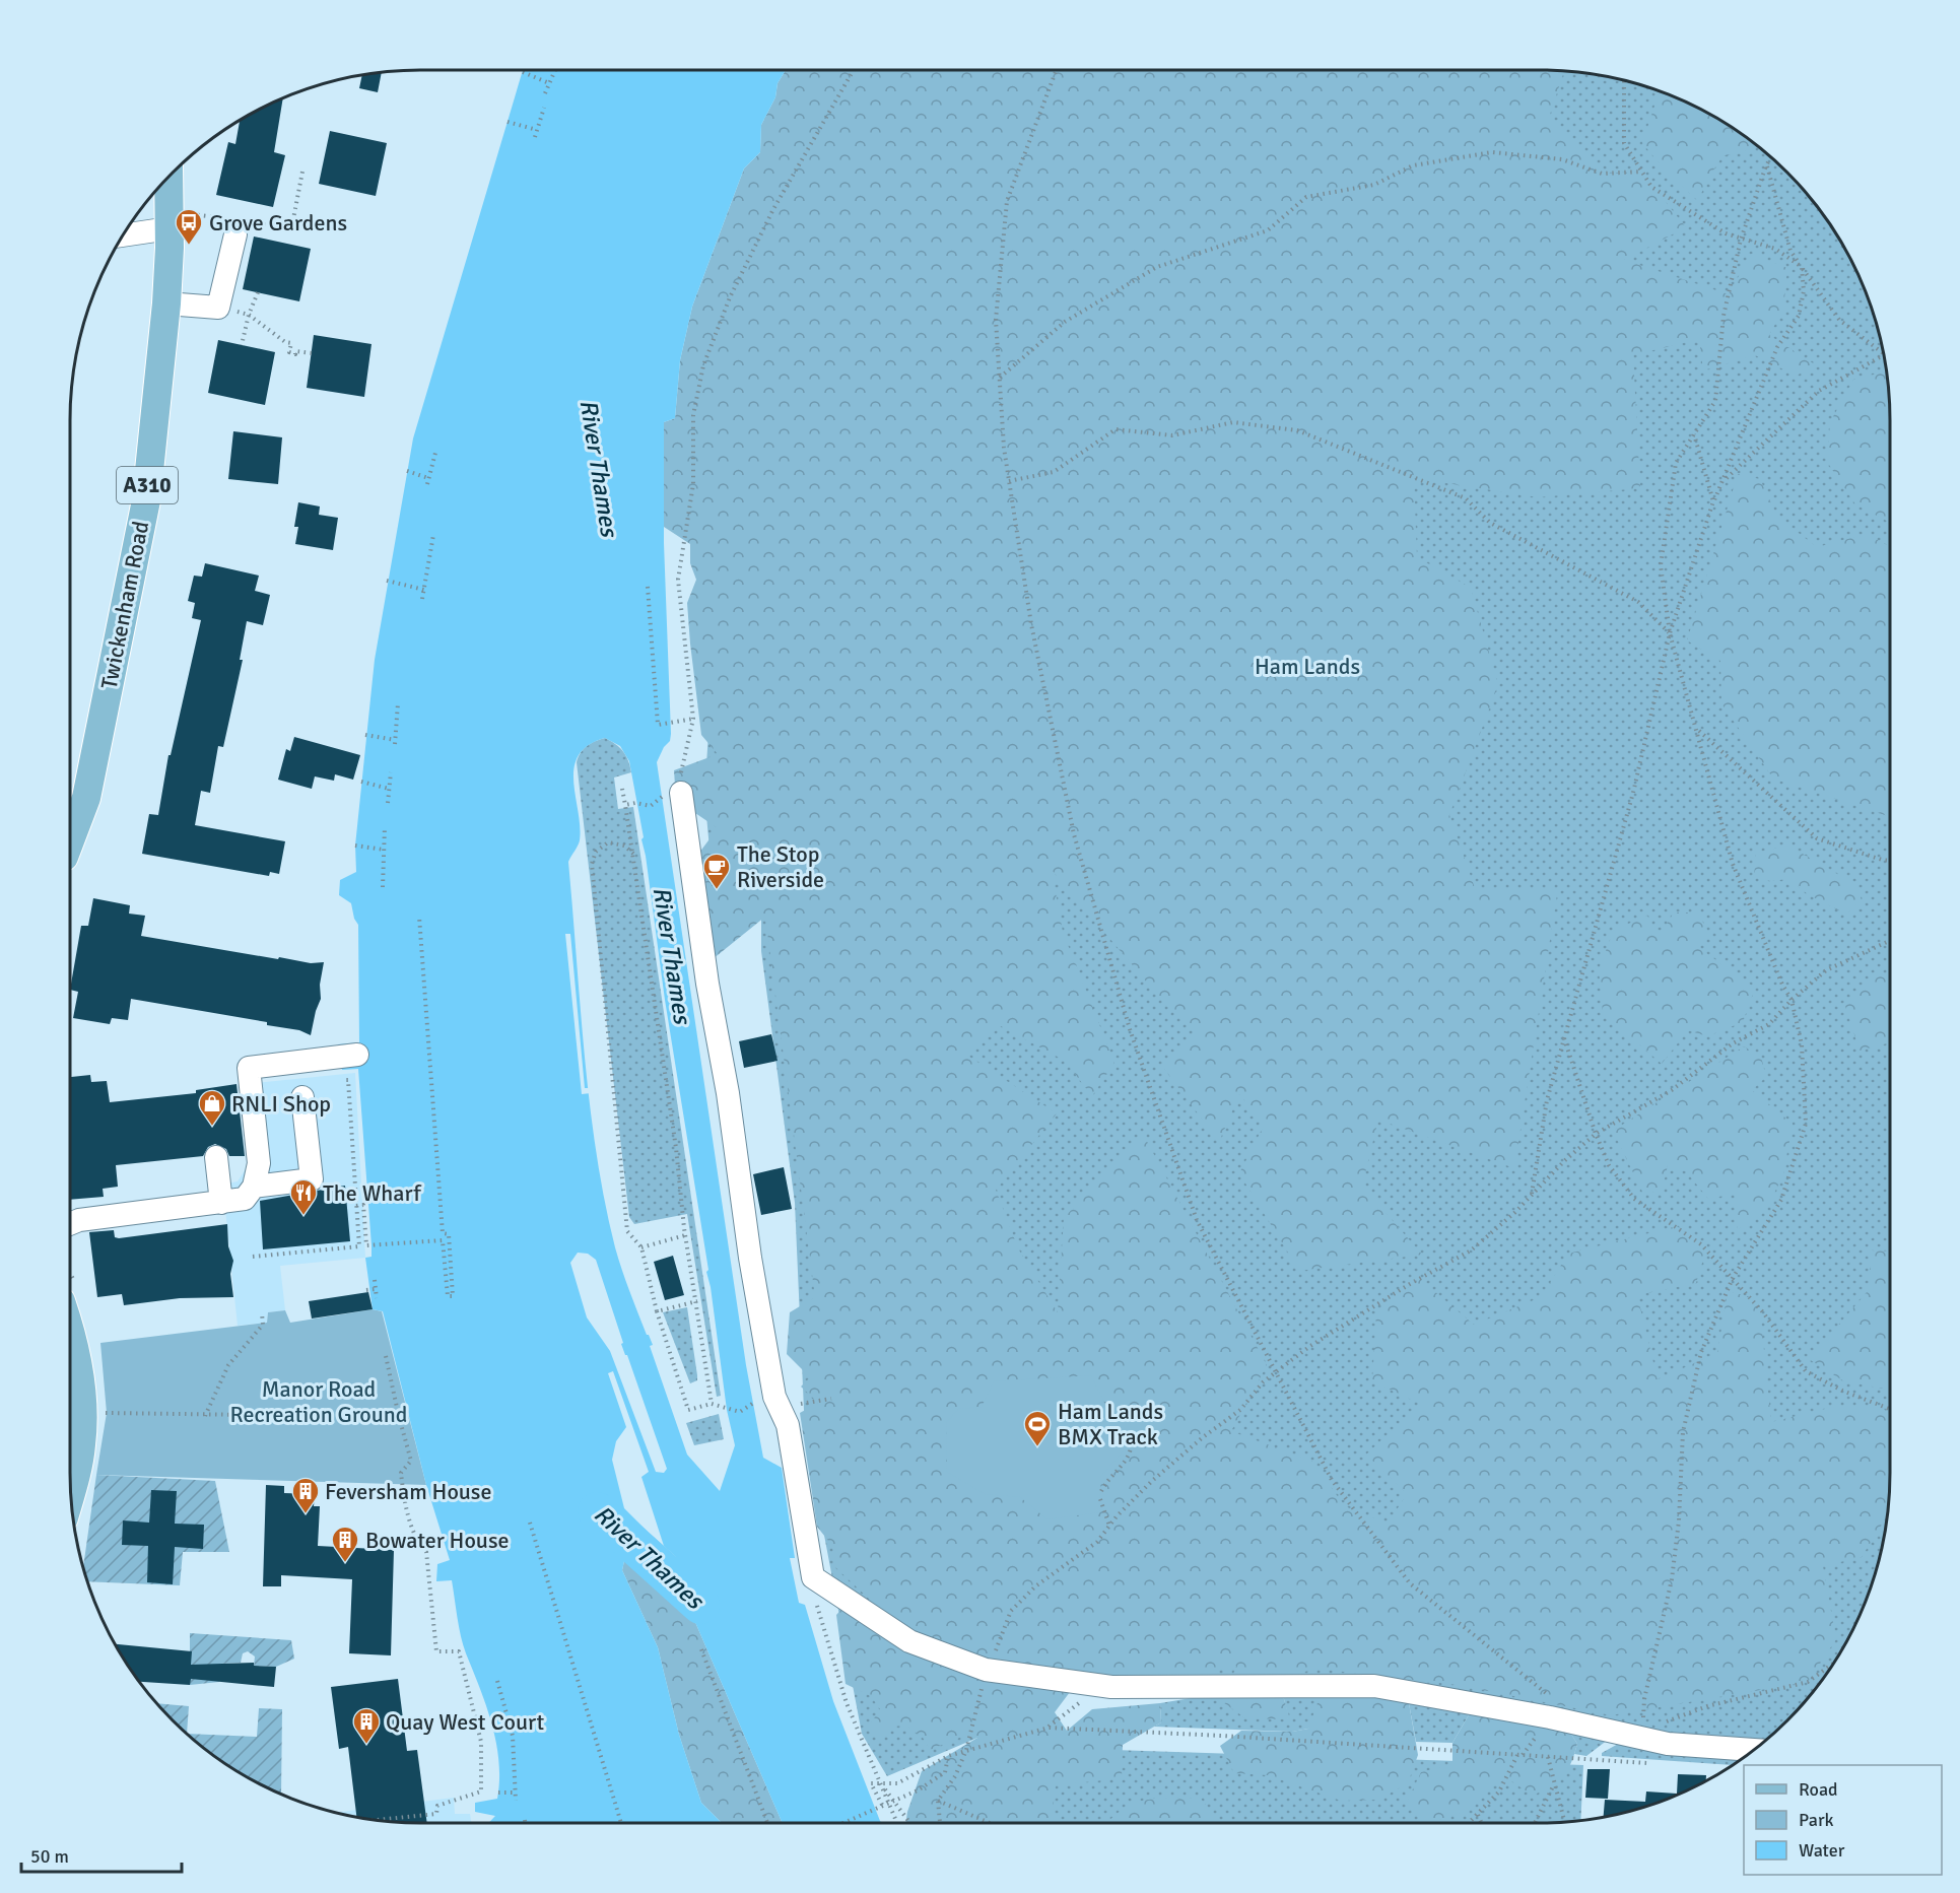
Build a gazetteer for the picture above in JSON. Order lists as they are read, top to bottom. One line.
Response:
{"streets":{"main road":["A310","Twickenham Road"]},"water":["River Thames"],"parks":["Ham Lands","Manor Road Recreation Ground"],"places":{"bus stop":["Grove Gardens"],"cafe":["The Stop Riverside"],"shop":["RNLI Shop"],"restaurant":["The Wharf"],"sports":["Ham Lands BMX Track"],"building":["Feversham House","Bowater House","Quay West Court"]},"legend":["Road","Park","Water"],"scale_bar":"50 m"}
